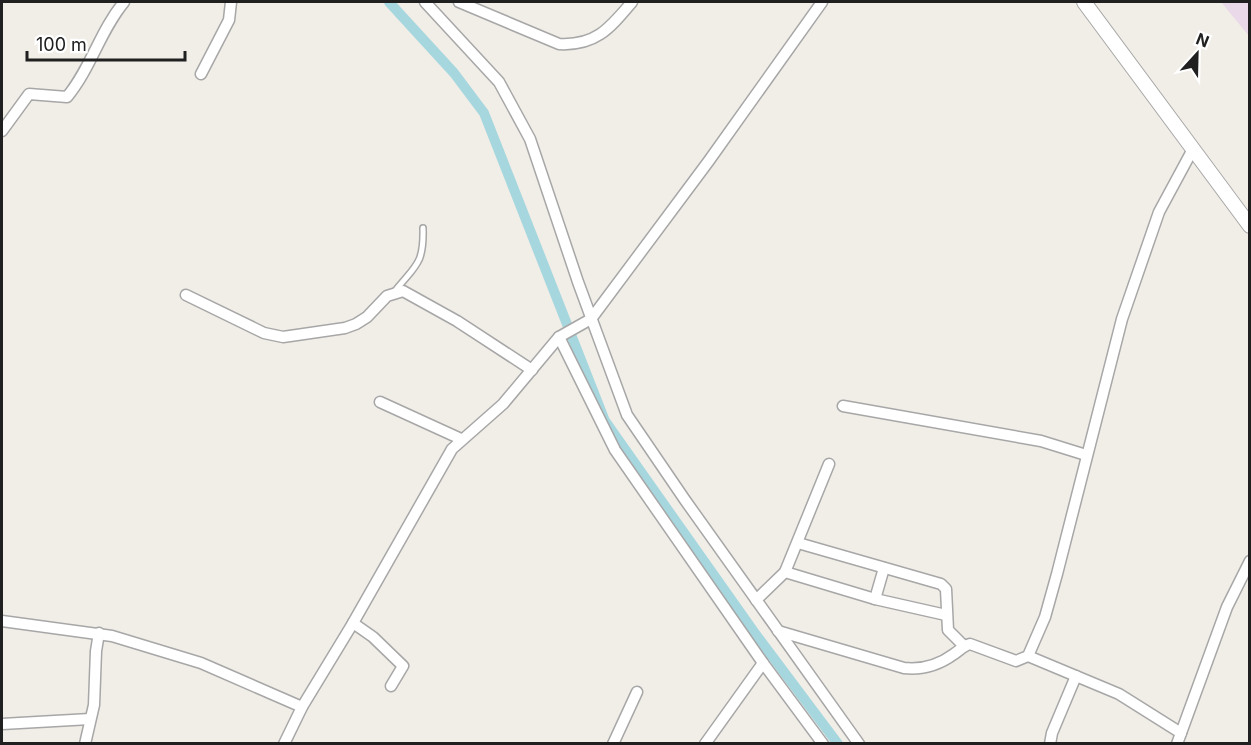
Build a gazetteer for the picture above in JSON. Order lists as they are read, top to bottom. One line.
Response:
{"scale_bar":"100 m","north":"top"}
